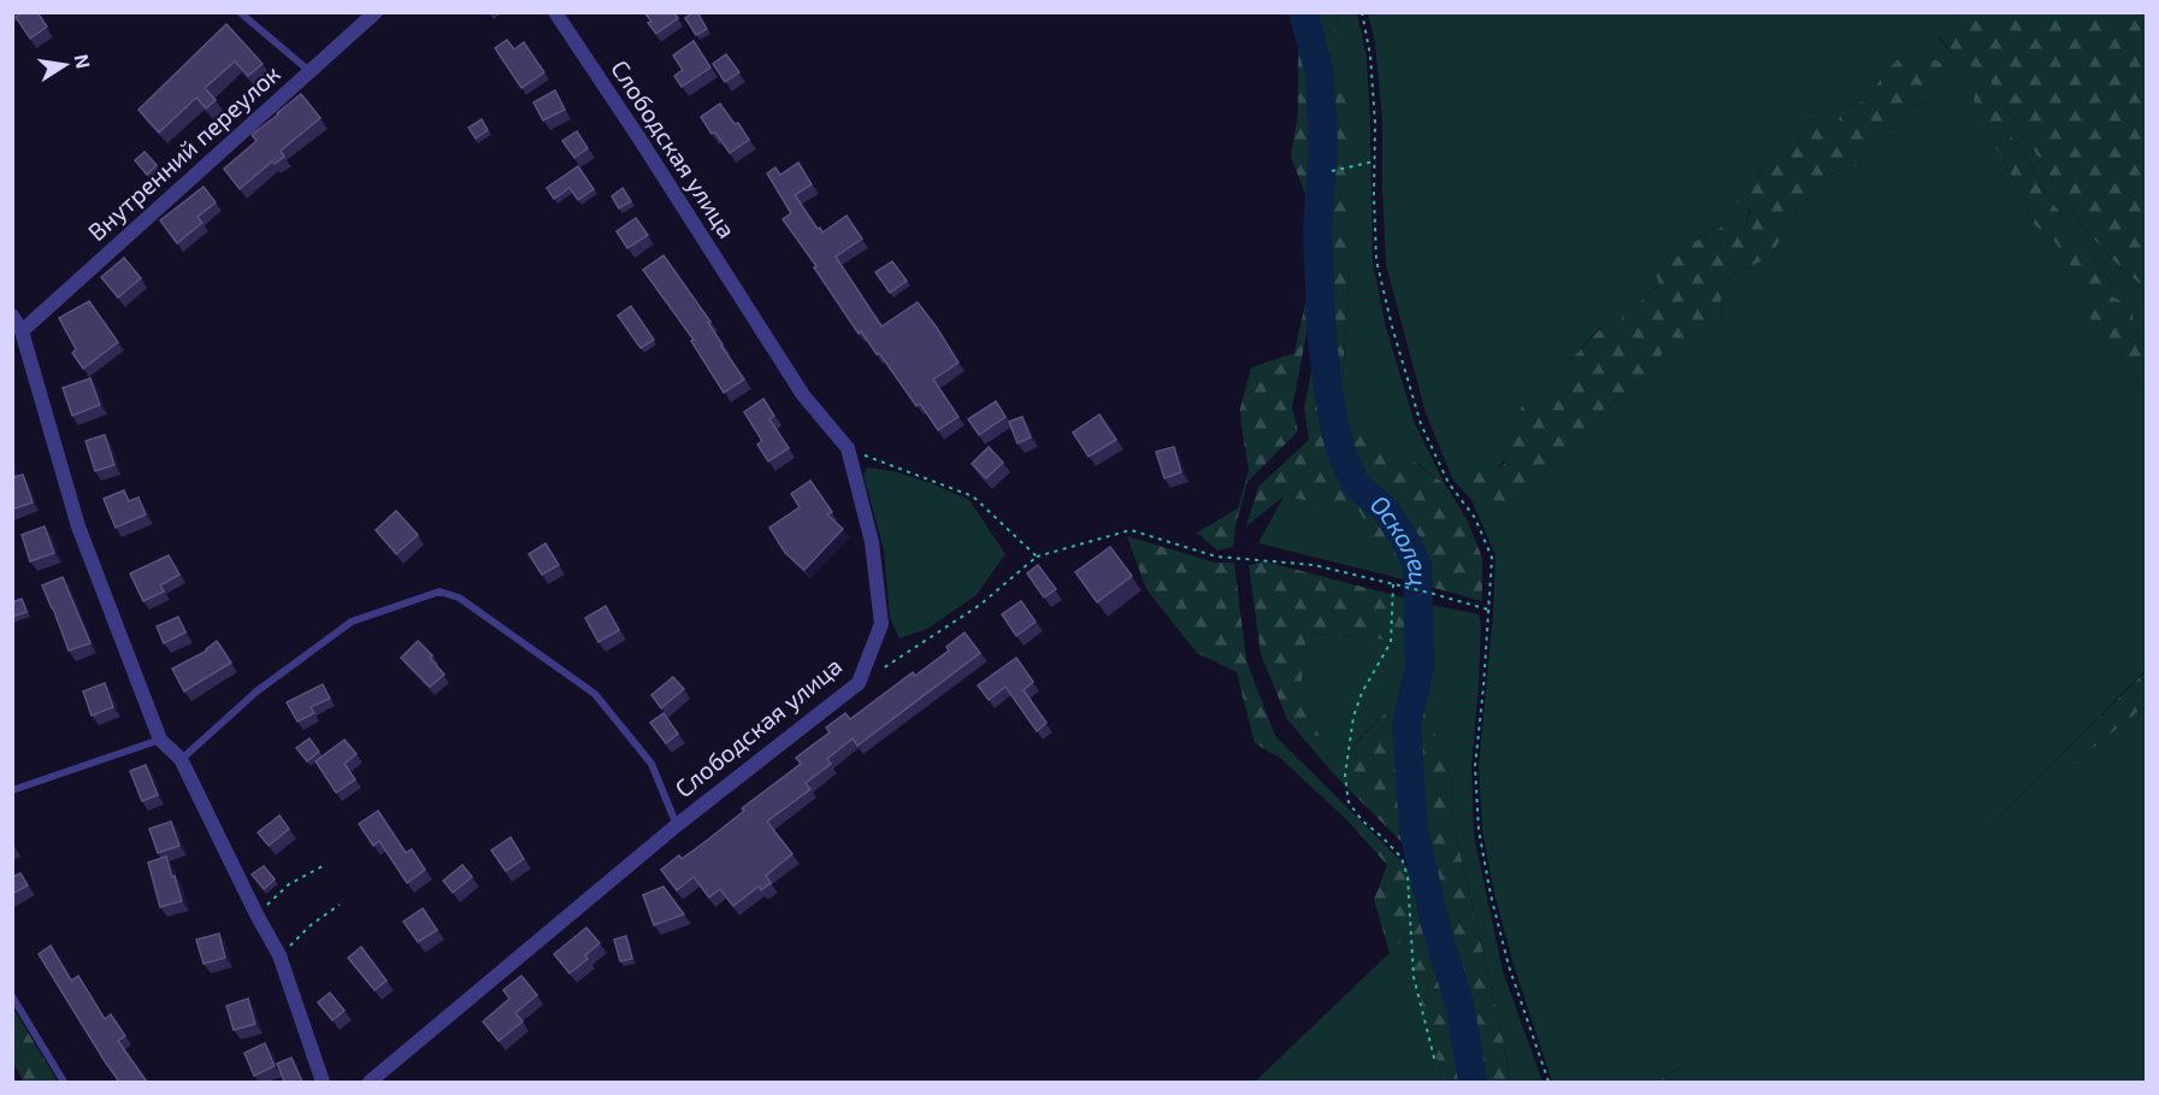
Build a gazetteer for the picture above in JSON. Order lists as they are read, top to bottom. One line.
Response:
{"streets":{"street":["Слободская улица","Внутренний переулок"]},"water":["Осколец"],"north":"right"}
